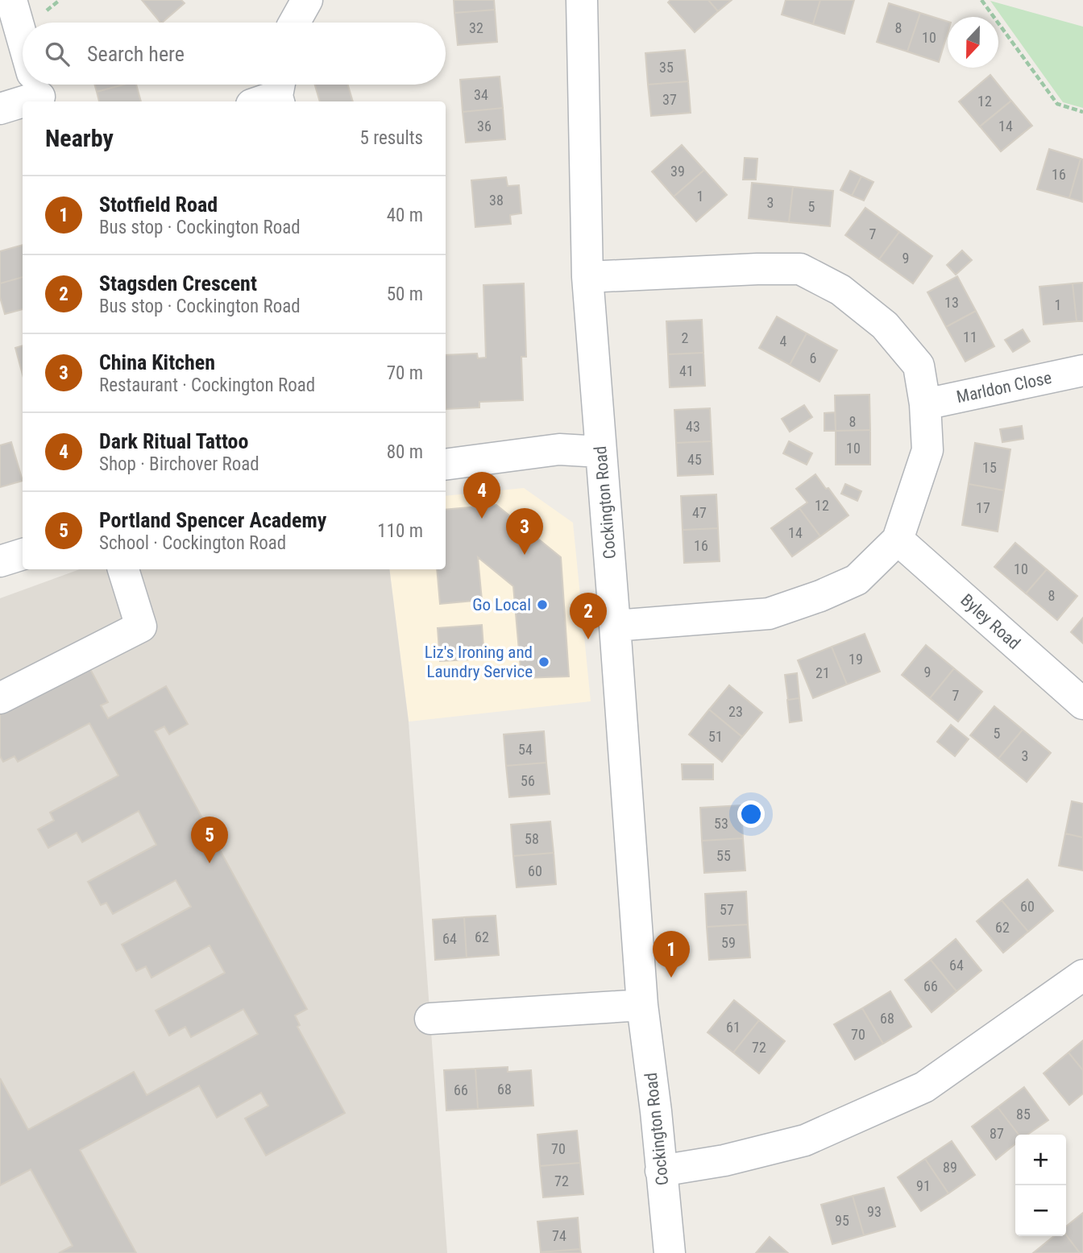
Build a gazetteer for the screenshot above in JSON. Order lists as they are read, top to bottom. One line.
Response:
{"streets":{"street":["Marldon Close","Cockington Road","Byley Road"]},"places":["Go Local","Liz's Ironing and Laundry Service"],"house_numbers":["32","8","10","35","34","37","12","36","14","39","16","1","38","3","5","7","9","13","1","11","2","4","6","41","8","43","10","45","15","12","17","47","14","16","10","8","19","9","21","7","23","5","51","54","3","56","53","58","55","60","60","57","62","62","64","59","64","66","68","61","70","72","68","66","85","87","70","89","72","91","93","95","74"],"north":"bottom","page":{"search":"Search here","heading":["Nearby","5 results"],"list":[{"mark":"1","name":"Stotfield Road","note":"Bus stop · Cockington Road","value":"40 m"},{"mark":"2","name":"Stagsden Crescent","note":"Bus stop · Cockington Road","value":"50 m"},{"mark":"3","name":"China Kitchen","note":"Restaurant · Cockington Road","value":"70 m"},{"mark":"4","name":"Dark Ritual Tattoo","note":"Shop · Birchover Road","value":"80 m"},{"mark":"5","name":"Portland Spencer Academy","note":"School · Cockington Road","value":"110 m"}],"pins":["4","3","2","5","1"],"map_buttons":["+","−"]}}
